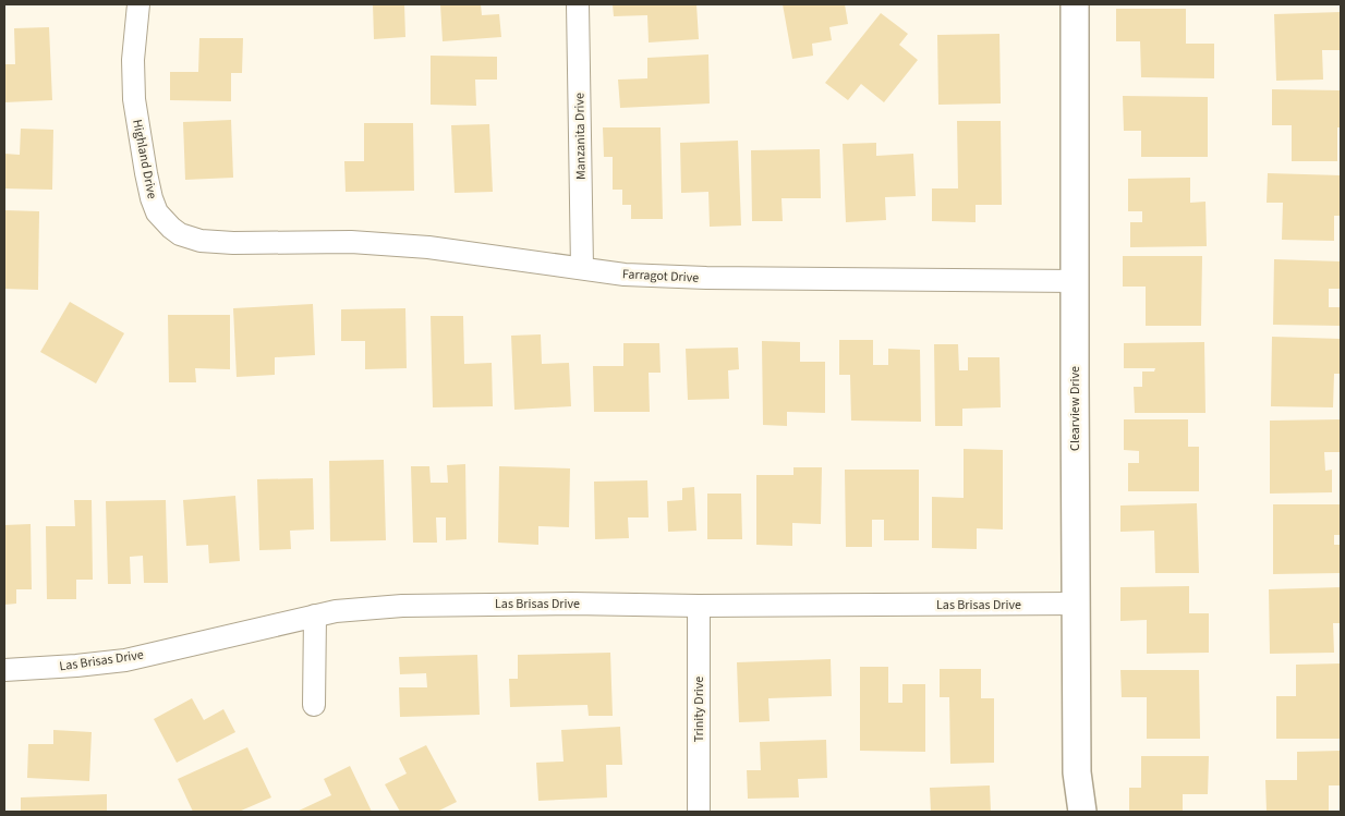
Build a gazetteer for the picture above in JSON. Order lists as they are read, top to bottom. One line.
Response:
{"streets":{"street":["Manzanita Drive","Highland Drive","Farragot Drive","Clearview Drive","Las Brisas Drive","Trinity Drive"]},"crossings":[["Manzanita Drive","Farragot Drive"],["Highland Drive","Farragot Drive"],["Farragot Drive","Clearview Drive"],["Clearview Drive","Las Brisas Drive"],["Las Brisas Drive","Trinity Drive"]]}
